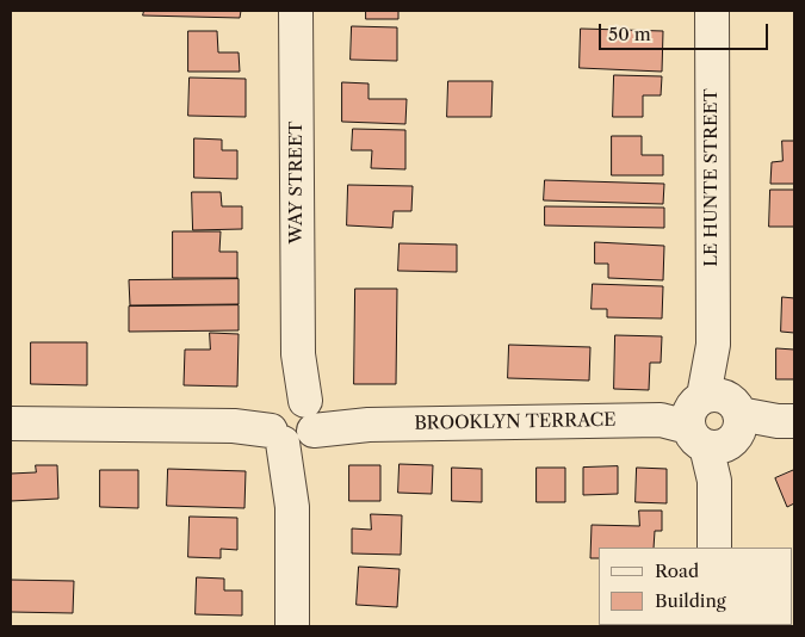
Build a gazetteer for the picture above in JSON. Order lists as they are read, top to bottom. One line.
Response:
{"streets":{"street":["LE HUNTE STREET","WAY STREET","BROOKLYN TERRACE"]},"crossings":[["LE HUNTE STREET","BROOKLYN TERRACE"],["WAY STREET","BROOKLYN TERRACE"]],"legend":["Road","Building"],"scale_bar":"50 m"}
